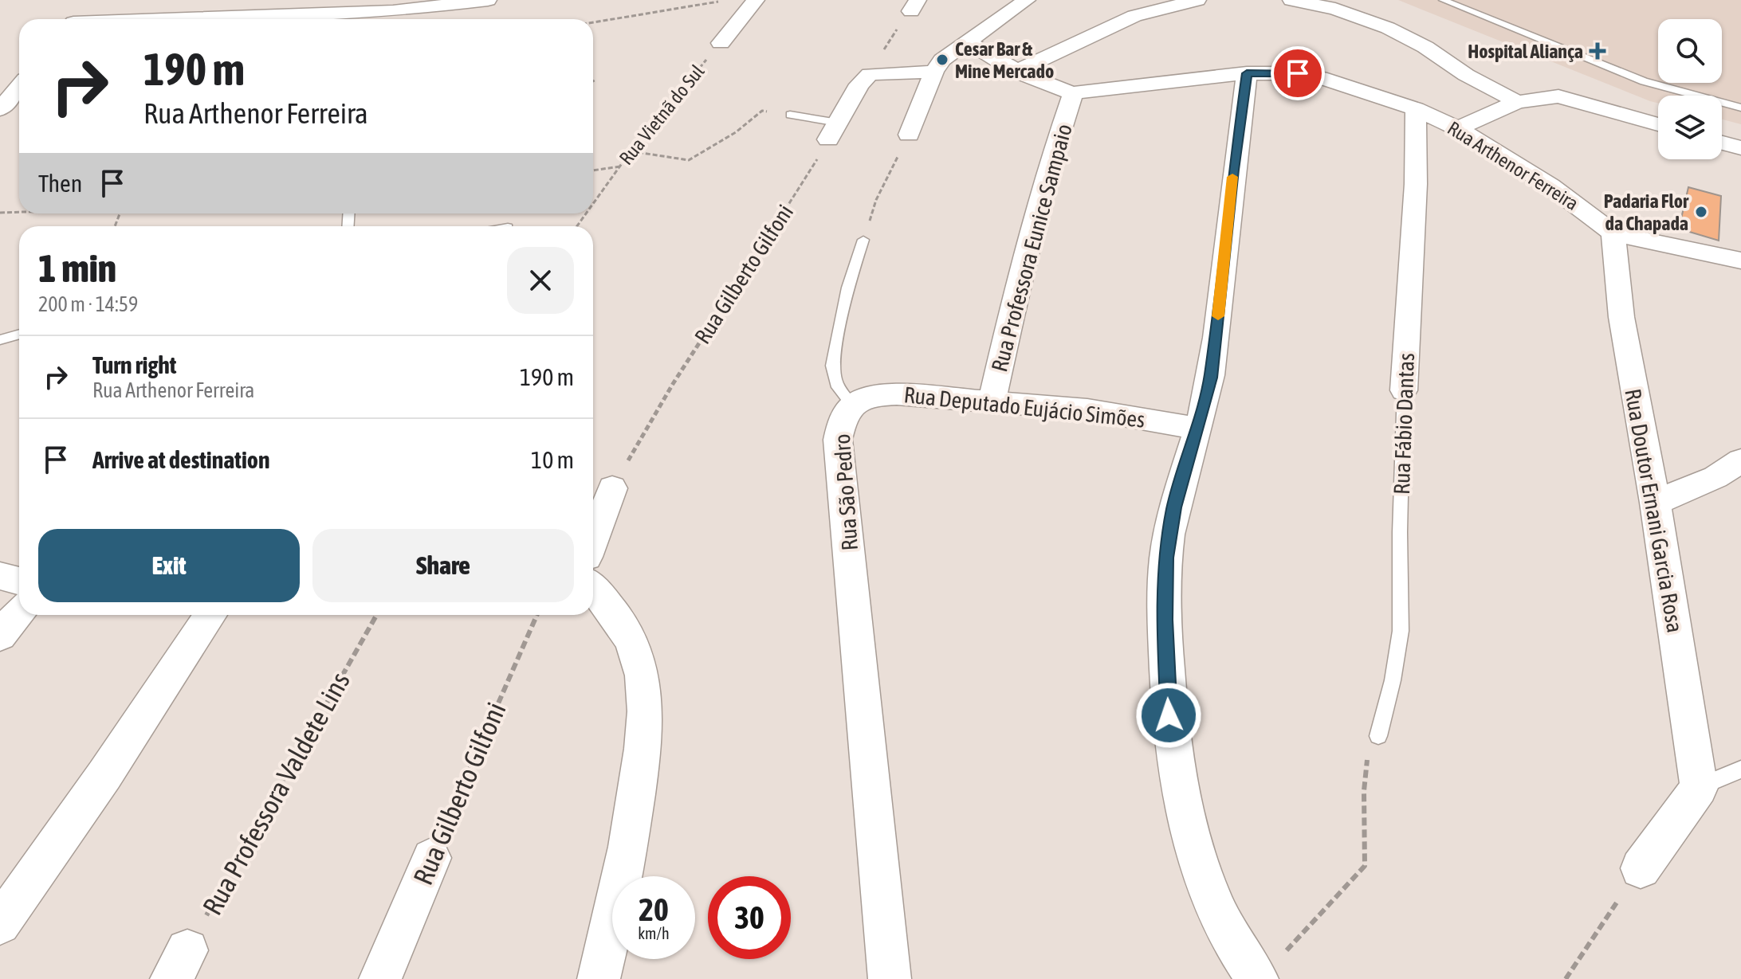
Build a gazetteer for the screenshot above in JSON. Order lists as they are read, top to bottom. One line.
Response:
{"streets":{"street":["Rua Vietnã do Sul","Rua Arthenor Ferreira","Rua Professora Eunice Sampaio","Rua Gilberto Gilfoni","Rua Deputado Eujácio Simões","Rua Fábio Dantas","Rua São Pedro","Rua Doutor Ernani Garcia Rosa"],"path":["Rua Professora Valdete Lins"]},"crossings":[["Rua Arthenor Ferreira","Rua Professora Eunice Sampaio"],["Rua Arthenor Ferreira","Rua Fábio Dantas"],["Rua Arthenor Ferreira","Rua Doutor Ernani Garcia Rosa"],["Rua Professora Eunice Sampaio","Rua Deputado Eujácio Simões"],["Rua Deputado Eujácio Simões","Rua São Pedro"]],"places":{"health":["Hospital Aliança"],"other":["Cesar Bar & Mine Mercado","Padaria Flor da Chapada"]},"page":{"turn":["190 m","Rua Arthenor Ferreira"],"then":"Then","heading":["1 min","200 m · 14:59"],"list":[{"name":"Turn right","note":"Rua Arthenor Ferreira","value":"190 m"},{"name":"Arrive at destination","value":"10 m"}],"buttons":["Exit","Share"],"speed":"20 km/h","limit":"30"}}
